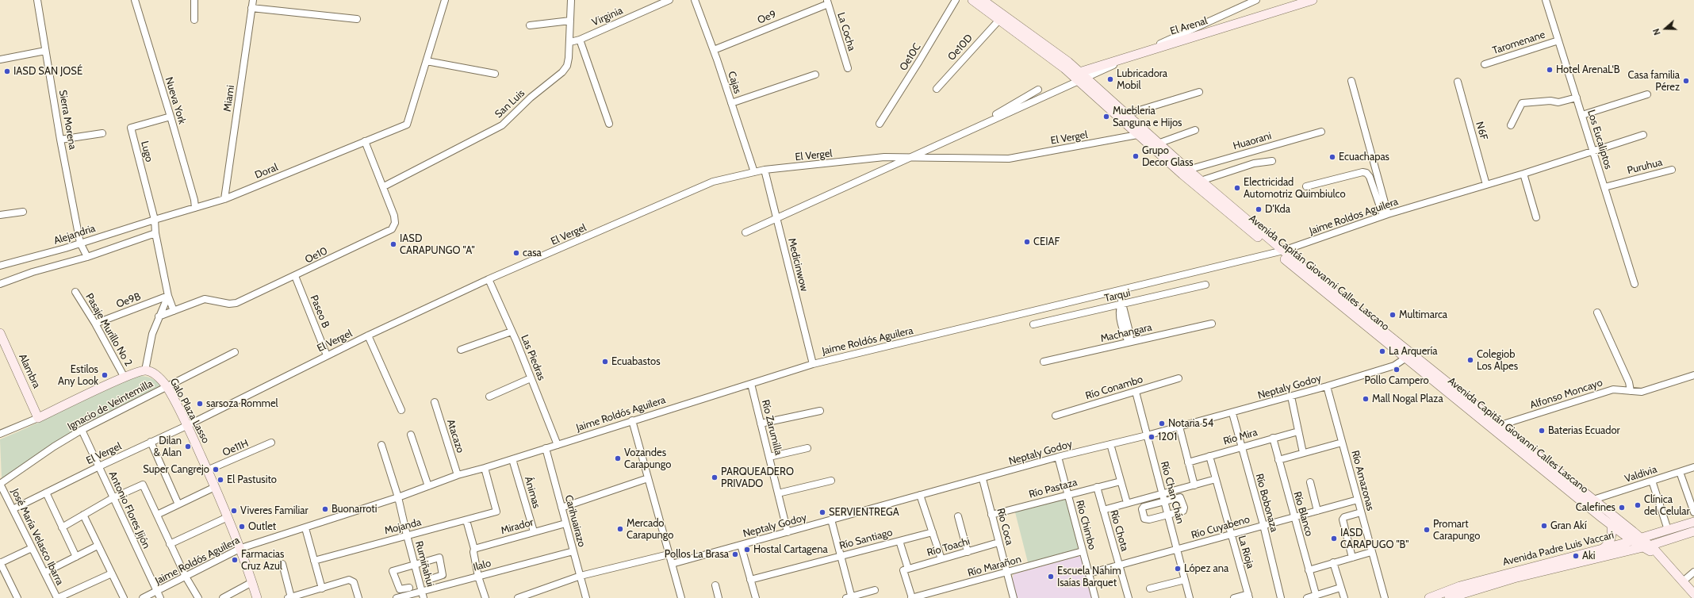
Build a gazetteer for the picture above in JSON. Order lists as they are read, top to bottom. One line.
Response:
{"streets":{"main road":["El Arenal","Avenida Capitán Giovanni Calles Lascano","Alambra","Galo Plaza Lasso","Avenida Padre Luis Vaccari"],"street":["Virginia","Oe9","La Cocha","Taromenane","Oe10D","Oe10C","Cajas","Miami","Nueva York","San Luis","Sierra Morena","N6F","El Vergel","Los Eucaliptos","Huaorani","Lugo","Puruhua","Doral","Jaime Roldos Aguilera","Alejandria","Oe10","Medicinwow","Tarqui","Oe9B","Paseo B","Pasaje Murillo No 2","Machangara","Jaime Roldós Aguilera","Las Piedras","Neptaly Godoy","Río Conambo","Alfonso Moncayo","Ignacio de Veintemilla","Río Zarumilla","Atacazo","Río Mira","Oe11H","Valdivia","Río Amazonas","Río Pastaza","Ánimas","Río Chan Chán","Río Bobonaza","Antonio Flores Jijón","Río Blanco","Carihuairazo","Río Chimbo","Mojanda","Mirador","Río Coca","Río Cuyabeno","Río Chota","José María Velasco Ibarra","Río Santiago","Río Toachi","La Rioja","Rumiñahui","Ilalo","Río Marañon"]},"crossings":[["Virginia","San Luis"],["Oe9","La Cocha"],["Oe9","Cajas"],["El Arenal","Avenida Capitán Giovanni Calles Lascano"],["Taromenane","Los Eucaliptos"],["Oe10D","Avenida Capitán Giovanni Calles Lascano"],["Cajas","El Vergel"],["Miami","Doral"],["Nueva York","Lugo"],["Nueva York","Doral"],["San Luis","Oe10"],["Sierra Morena","Alejandria"],["N6F","Jaime Roldos Aguilera"],["El Vergel","Medicinwow"],["El Vergel","Avenida Capitán Giovanni Calles Lascano"],["El Vergel","Paseo B"],["El Vergel","Las Piedras"],["El Vergel","Galo Plaza Lasso"],["El Vergel","Antonio Flores Jijón"],["El Vergel","José María Velasco Ibarra"],["Los Eucaliptos","Puruhua"],["Los Eucaliptos","Jaime Roldos Aguilera"],["Huaorani","Avenida Capitán Giovanni Calles Lascano"],["Lugo","Doral"],["Lugo","Alejandria"],["Doral","Alejandria"],["Doral","Oe10"],["Jaime Roldos Aguilera","Avenida Capitán Giovanni Calles Lascano"],["Jaime Roldos Aguilera","Jaime Roldós Aguilera"],["Oe10","Paseo B"],["Medicinwow","Jaime Roldós Aguilera"],["Avenida Capitán Giovanni Calles Lascano","Neptaly Godoy"],["Avenida Capitán Giovanni Calles Lascano","Alfonso Moncayo"],["Avenida Capitán Giovanni Calles Lascano","Valdivia"],["Avenida Capitán Giovanni Calles Lascano","Avenida Padre Luis Vaccari"],["Oe9B","Pasaje Murillo No 2"],["Jaime Roldós Aguilera","Las Piedras"],["Jaime Roldós Aguilera","Galo Plaza Lasso"],["Jaime Roldós Aguilera","Río Zarumilla"],["Jaime Roldós Aguilera","Atacazo"],["Jaime Roldós Aguilera","Ánimas"],["Jaime Roldós Aguilera","Antonio Flores Jijón"],["Jaime Roldós Aguilera","Carihuairazo"],["Jaime Roldós Aguilera","Mojanda"],["Jaime Roldós Aguilera","Rumiñahui"],["Neptaly Godoy","Río Zarumilla"],["Neptaly Godoy","Río Amazonas"],["Neptaly Godoy","Río Chan Chán"],["Neptaly Godoy","Río Bobonaza"],["Neptaly Godoy","Río Chimbo"],["Neptaly Godoy","Río Coca"],["Río Conambo","Río Chan Chán"],["Ignacio de Veintemilla","Galo Plaza Lasso"],["Ignacio de Veintemilla","Antonio Flores Jijón"],["Ignacio de Veintemilla","José María Velasco Ibarra"],["Galo Plaza Lasso","Oe11H"],["Río Mira","Río Bobonaza"],["Río Mira","Río Blanco"],["Río Mira","La Rioja"],["Río Amazonas","Río Cuyabeno"],["Río Pastaza","Río Chimbo"],["Río Pastaza","Río Coca"],["Río Pastaza","Río Chota"],["Ánimas","Mirador"],["Río Chan Chán","Río Cuyabeno"],["Río Bobonaza","Río Cuyabeno"],["Río Blanco","Río Cuyabeno"],["Carihuairazo","Mirador"],["Carihuairazo","Ilalo"],["Río Chimbo","Río Cuyabeno"],["Río Chimbo","Río Marañon"],["Mojanda","Rumiñahui"],["Río Coca","Río Toachi"],["Río Coca","Río Marañon"],["Río Cuyabeno","Río Chota"],["Río Cuyabeno","La Rioja"],["Rumiñahui","Ilalo"]],"places":["Hotel ArenaL‘B","IASD SAN JOSÉ","Lubricadora Mobil","Casa familia Pérez","Muebleria Sanguna e Hijos","Grupo Decor Glass","Ecuachapas","Electricidad Automotriz Quimbiulco","D'Kda","CEIAF","IASD CARAPUNGO \"A\"","casa","Multimarca","La Arquería","Colegiob Los Alpes","Ecuabastos","Pollo Campero","Estilos Any Look","Mall Nogal Plaza","sarsoza Rommel","Notaria 54","Baterias Ecuador","1201","Dilan & Alan","Vozandes Carapungo","Super Cangrejo","PARQUEADERO PRIVADO","El Pastusito","Clínica del Celular","Calefines","Buonarroti","Viveres Familiar","SERVIENTREGA","Gran Akí","Outlet","Mercado Carapungo","Promart Carapungo","IASD CARAPUGO \"B\"","Hostal Cartagena","Pollos La Brasa","Aki","Farmacias Cruz Azul","López ana","Escuela Nahim Isaías Barquet"],"north":"left"}
